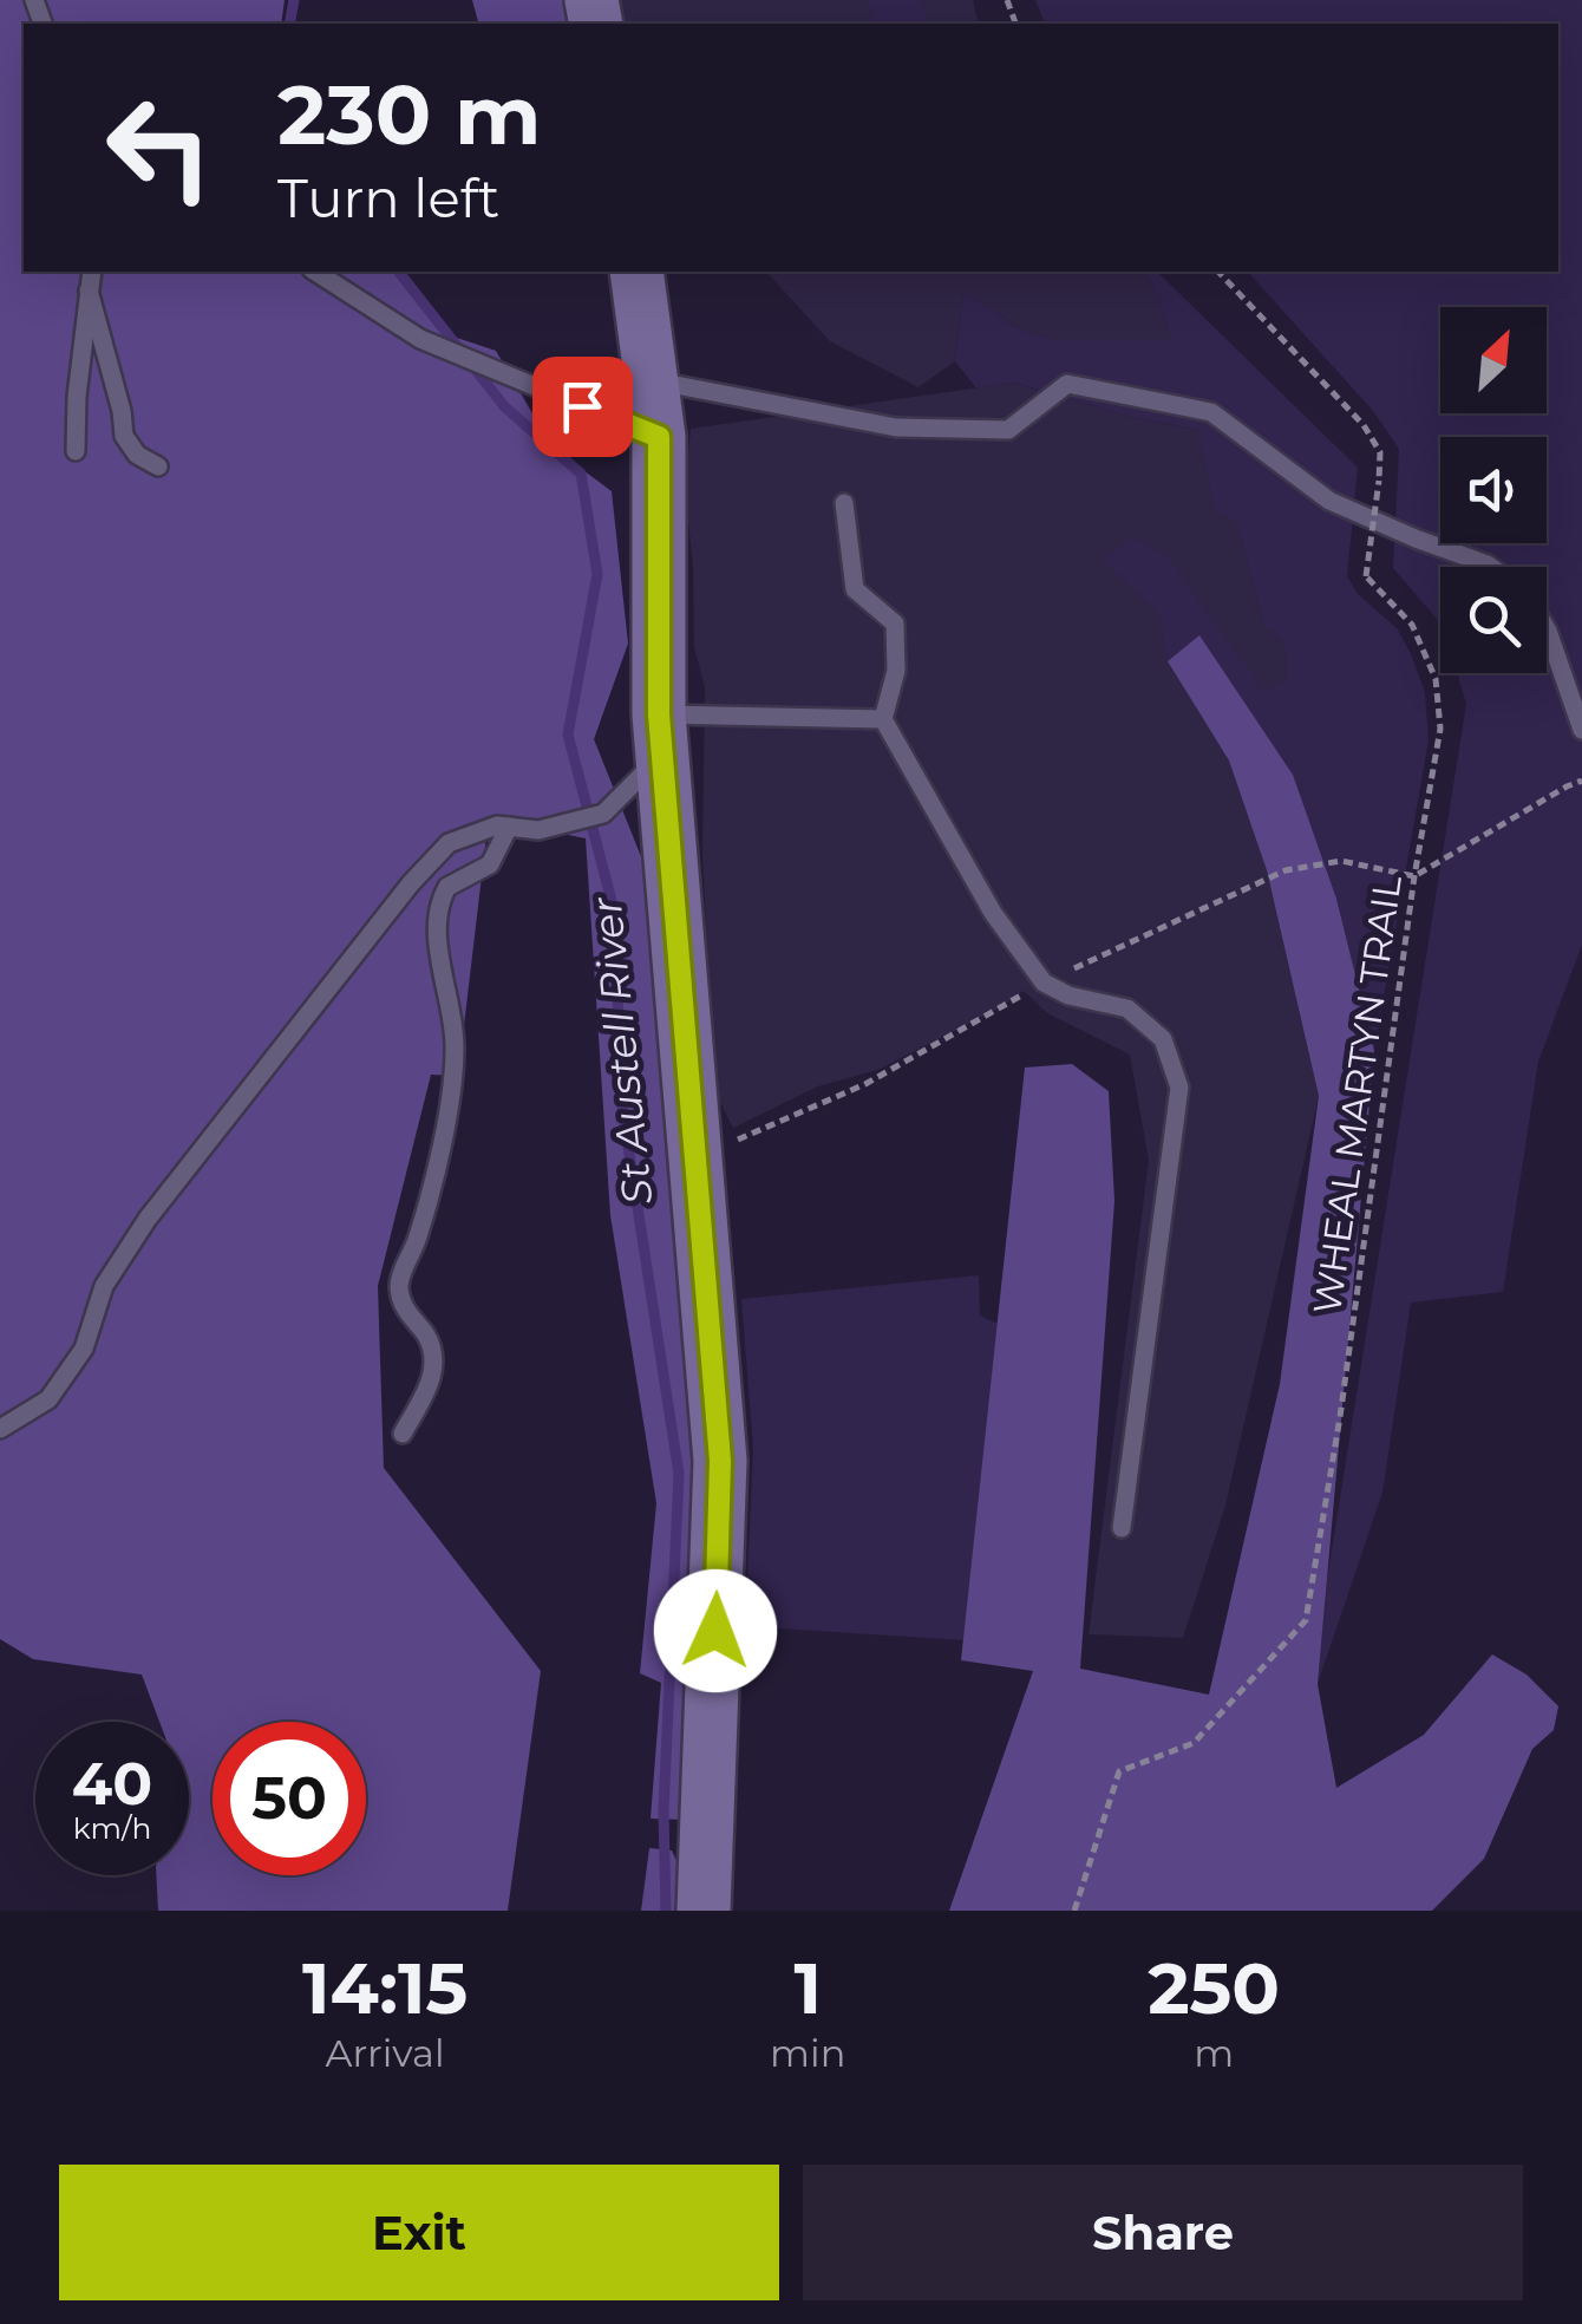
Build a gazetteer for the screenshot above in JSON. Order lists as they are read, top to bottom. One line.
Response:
{"streets":{"path":["WHEAL MARTYN TRAIL"]},"water":["St Austell River"],"north":"top right","page":{"turn":["230 m","Turn left"],"speed":"40 km/h","limit":"50","eta":["14:15","Arrival","1","min","250","m"],"buttons":["Exit","Share"]}}
